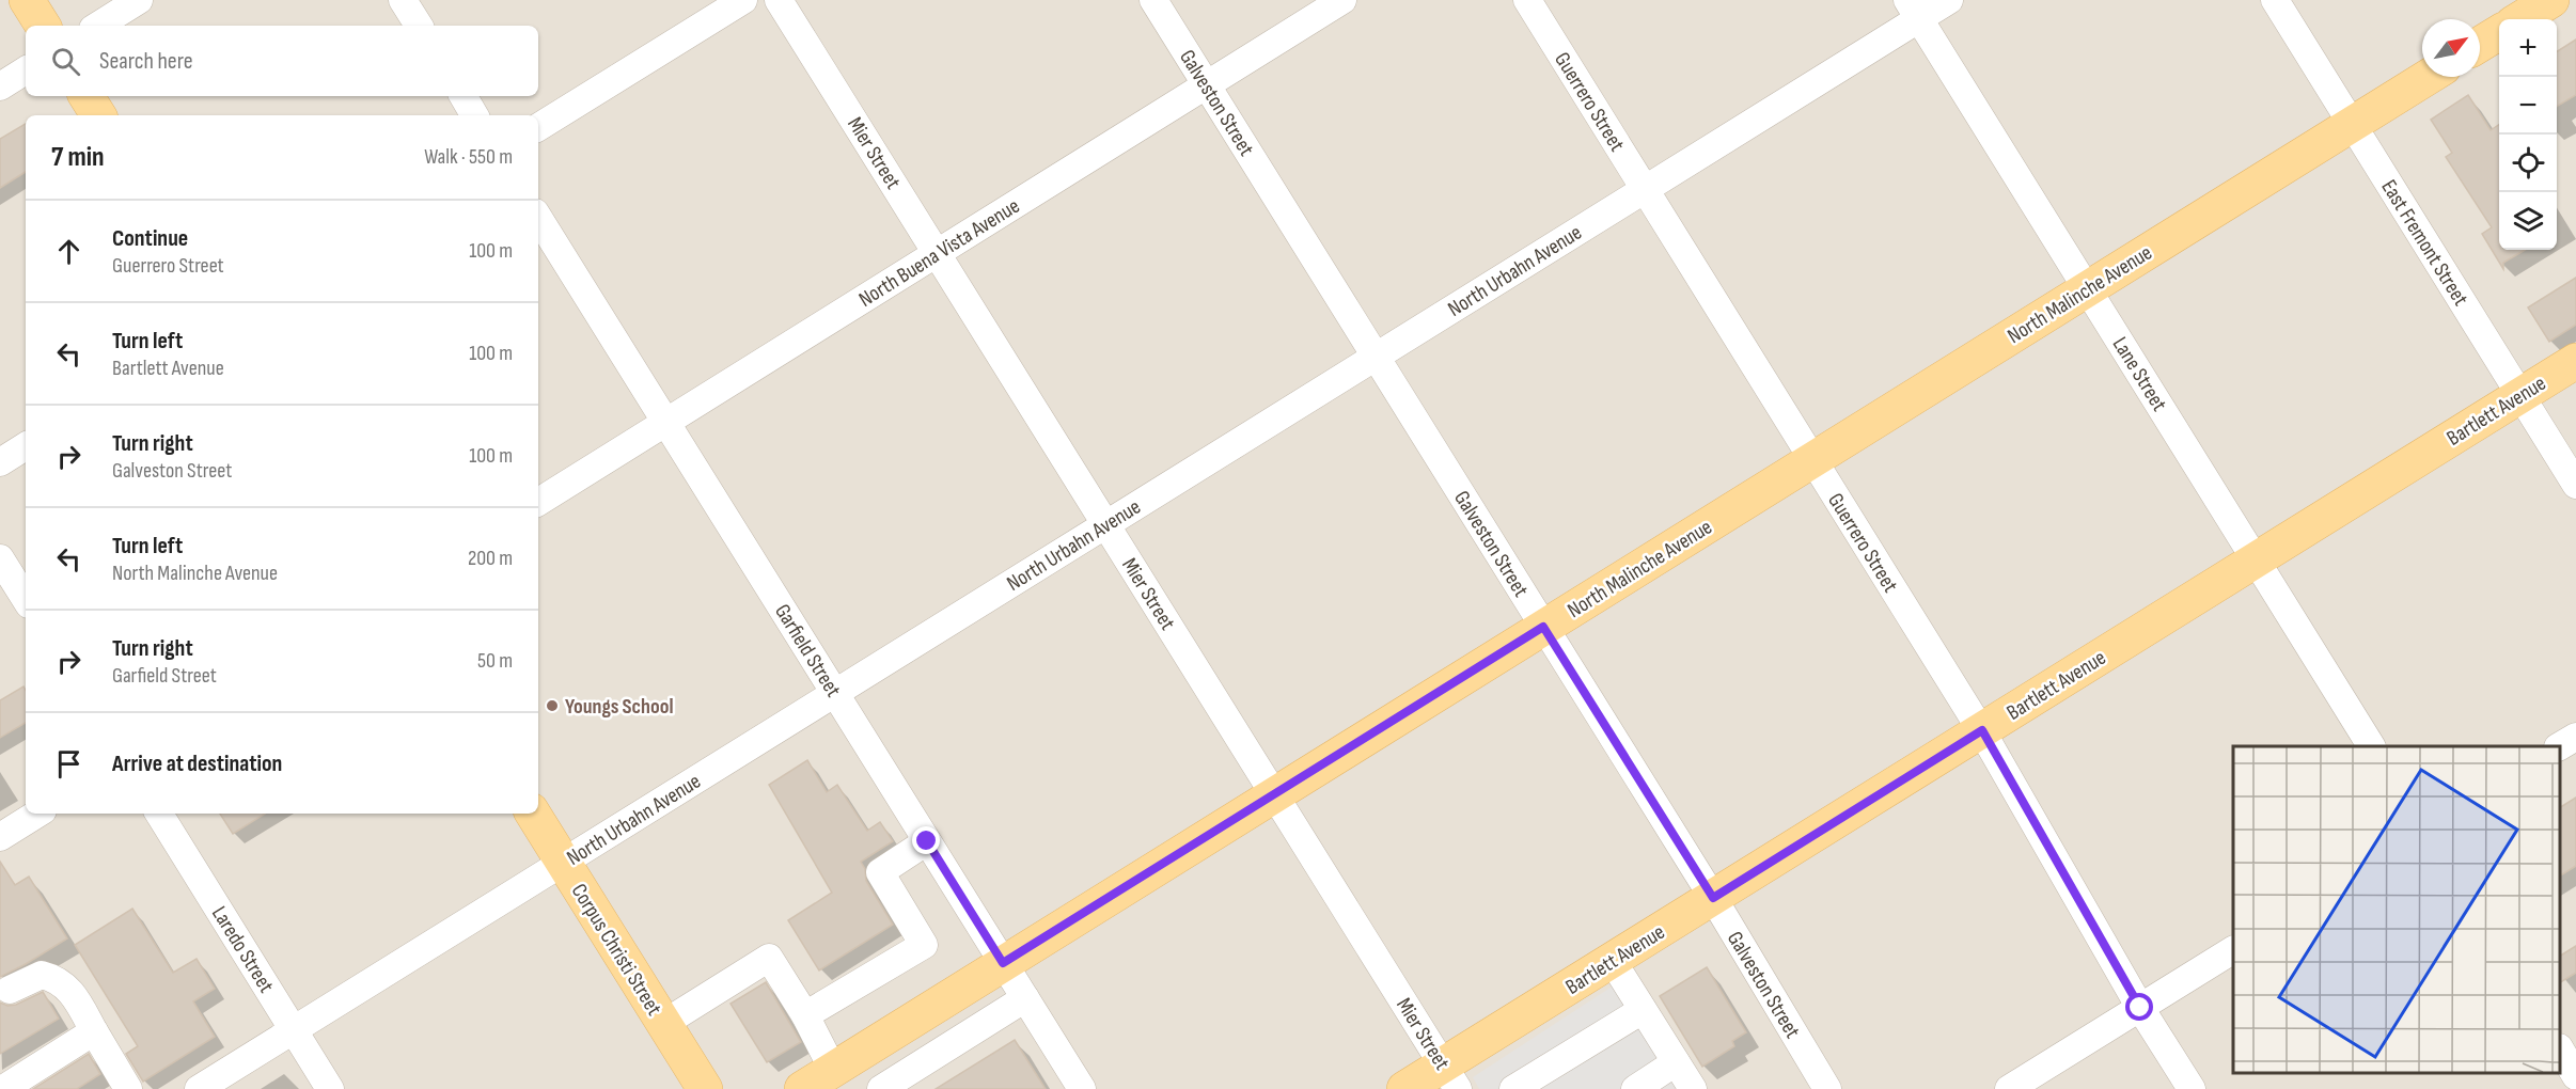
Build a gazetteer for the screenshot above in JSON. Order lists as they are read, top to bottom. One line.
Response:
{"streets":{"main road":["North Malinche Avenue","Bartlett Avenue","Corpus Christi Street"],"street":["Guerrero Street","Galveston Street","Mier Street","East Fremont Street","North Buena Vista Avenue","North Urbahn Avenue","Lane Street","Garfield Street","Laredo Street"]},"crossings":[["Guerrero Street","North Urbahn Avenue"],["Guerrero Street","North Malinche Avenue"],["Guerrero Street","Bartlett Avenue"],["Galveston Street","North Buena Vista Avenue"],["Galveston Street","North Urbahn Avenue"],["Galveston Street","North Malinche Avenue"],["Galveston Street","Bartlett Avenue"],["Mier Street","North Buena Vista Avenue"],["Mier Street","North Urbahn Avenue"],["Mier Street","North Malinche Avenue"],["Mier Street","Bartlett Avenue"],["East Fremont Street","North Malinche Avenue"],["East Fremont Street","Bartlett Avenue"],["North Buena Vista Avenue","Garfield Street"],["North Urbahn Avenue","Lane Street"],["North Urbahn Avenue","Garfield Street"],["North Urbahn Avenue","Laredo Street"],["North Urbahn Avenue","Corpus Christi Street"],["North Malinche Avenue","Lane Street"],["North Malinche Avenue","Garfield Street"],["Lane Street","Bartlett Avenue"]],"places":["Youngs School"],"north":"top right","page":{"map_buttons":["+","−"],"search":"Search here","heading":["7 min","Walk · 550 m"],"list":[["Continue","Guerrero Street","100 m"],["Turn left","Bartlett Avenue","100 m"],["Turn right","Galveston Street","100 m"],["Turn left","North Malinche Avenue","200 m"],["Turn right","Garfield Street","50 m"],"Arrive at destination"]}}
